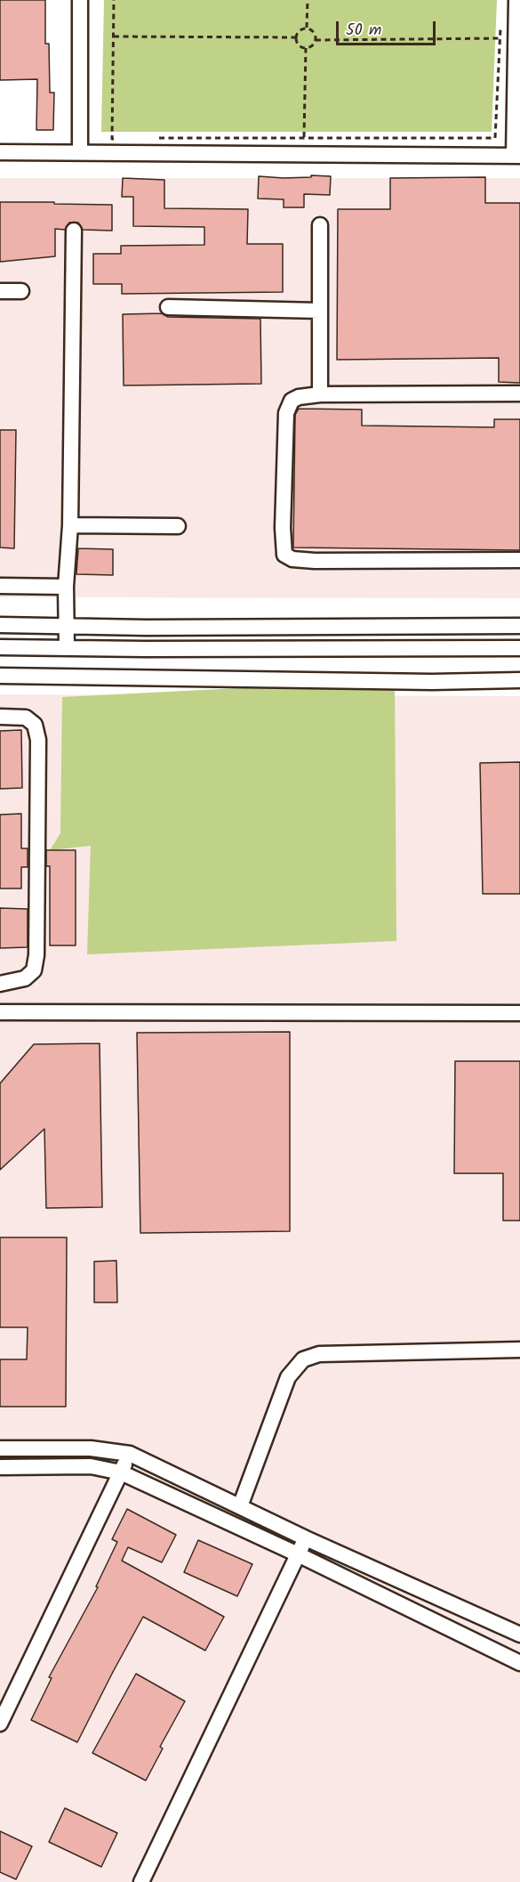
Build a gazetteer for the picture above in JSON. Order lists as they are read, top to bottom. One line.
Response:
{"scale_bar":"50 m"}
